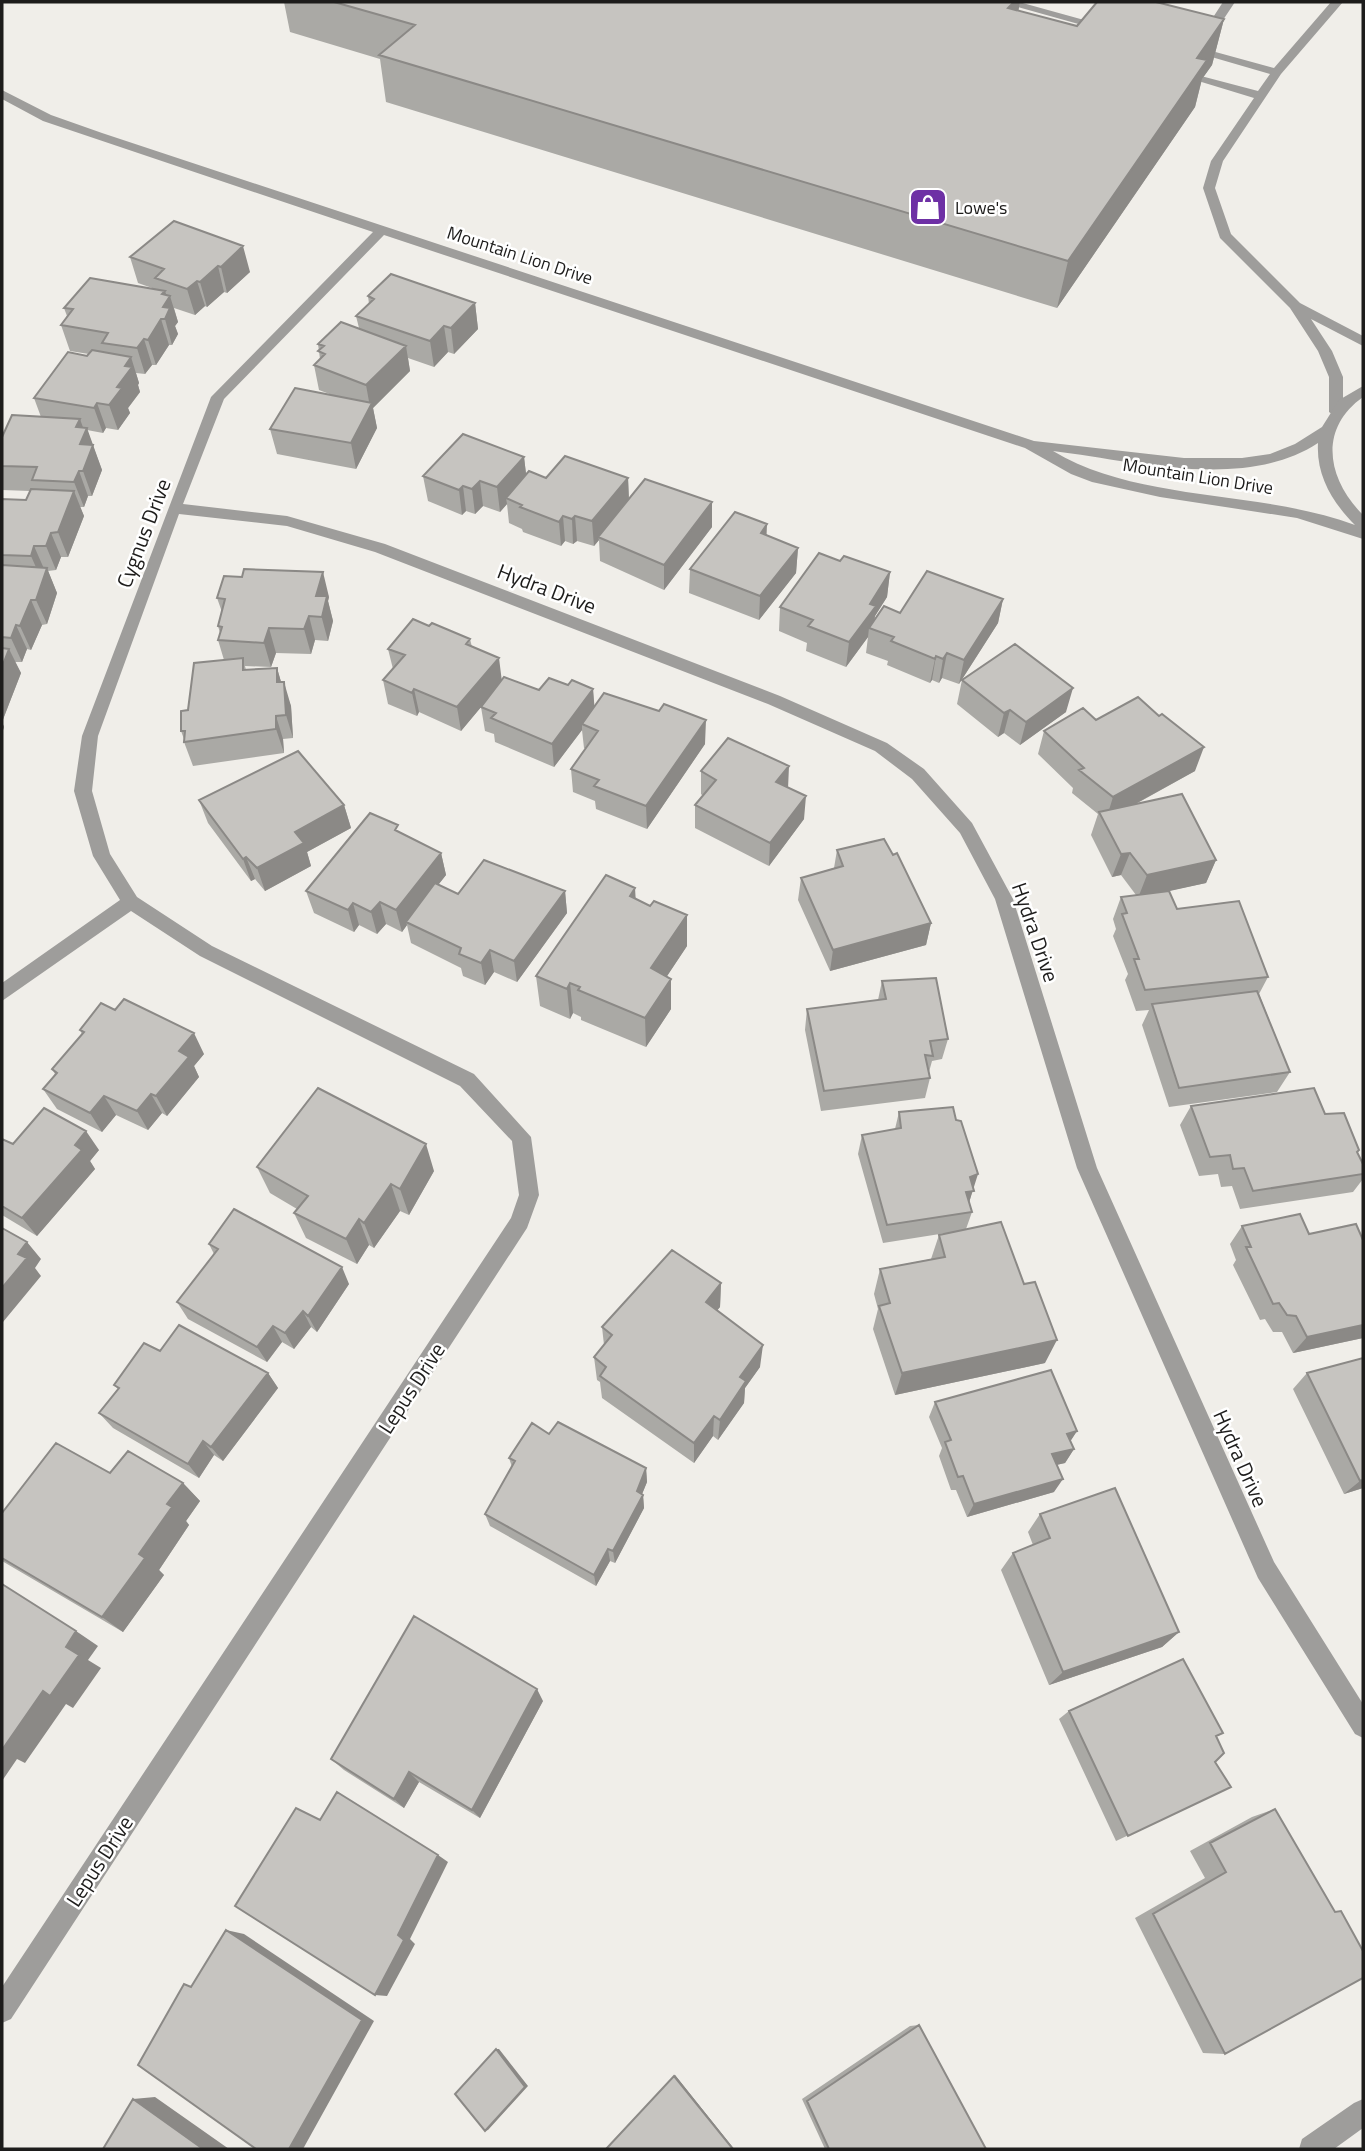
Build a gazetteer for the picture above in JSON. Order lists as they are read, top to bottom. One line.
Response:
{"streets":{"street":["Mountain Lion Drive","Cygnus Drive","Hydra Drive","Lepus Drive"]},"crossings":[["Mountain Lion Drive","Cygnus Drive"],["Cygnus Drive","Hydra Drive"],["Cygnus Drive","Lepus Drive"]],"places":{"shop":["Lowe's"]}}
